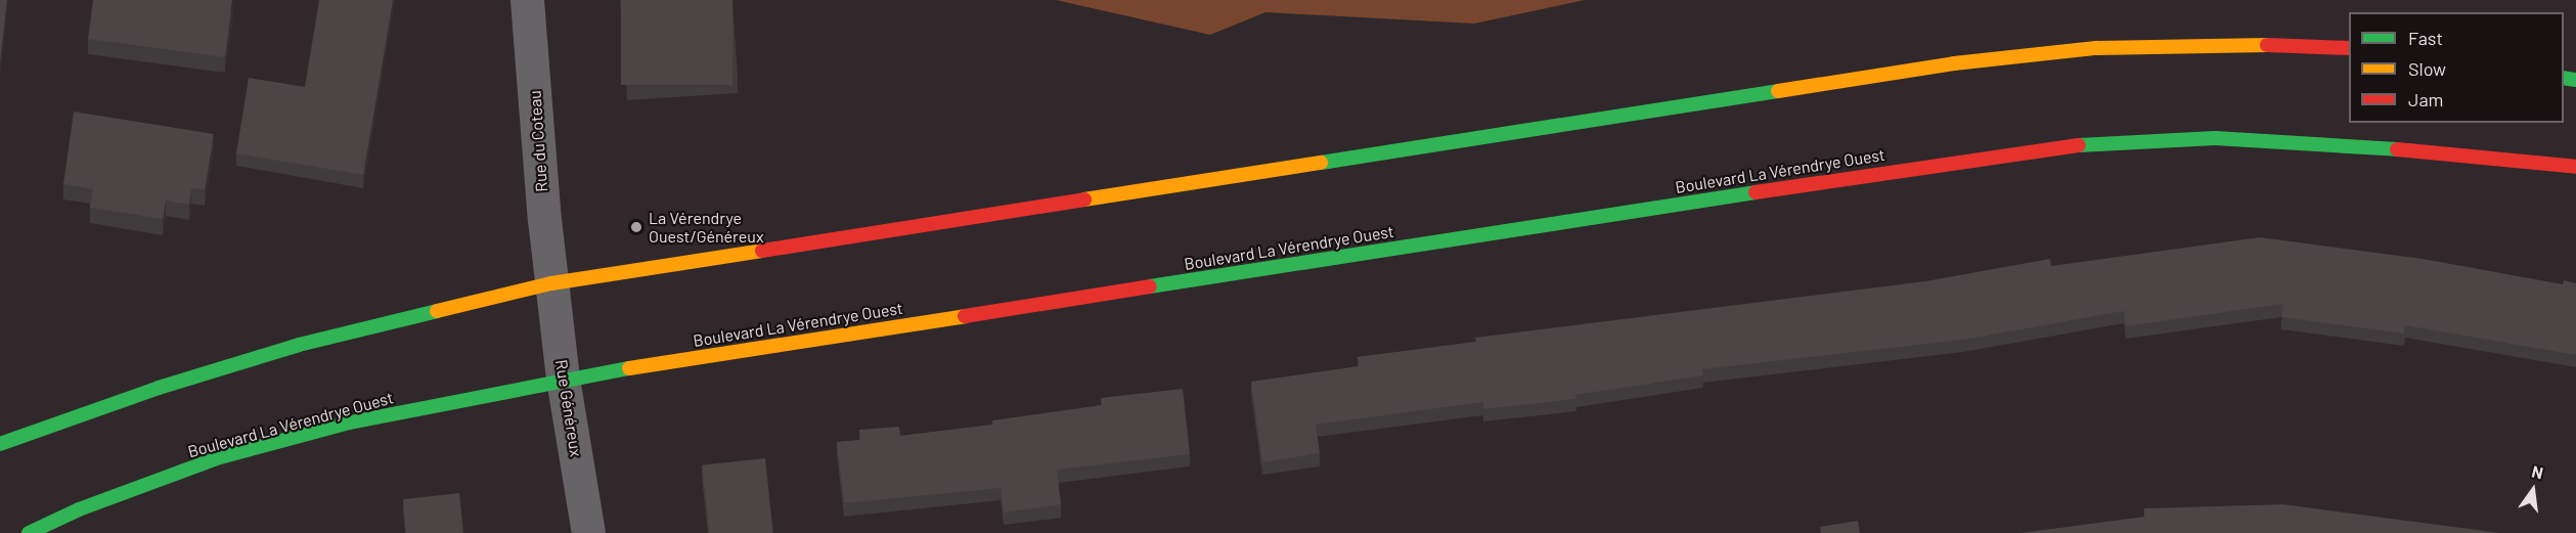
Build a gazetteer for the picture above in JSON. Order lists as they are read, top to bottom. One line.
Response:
{"streets":{"main road":["Boulevard La Vérendrye Ouest"],"street":["Rue du Coteau","Rue Généreux"]},"crossings":[["Rue du Coteau","Rue Généreux"],["Boulevard La Vérendrye Ouest","Rue Généreux"]],"places":["La Vérendrye Ouest/Généreux"],"legend":["Fast","Slow","Jam"],"north":"top"}
